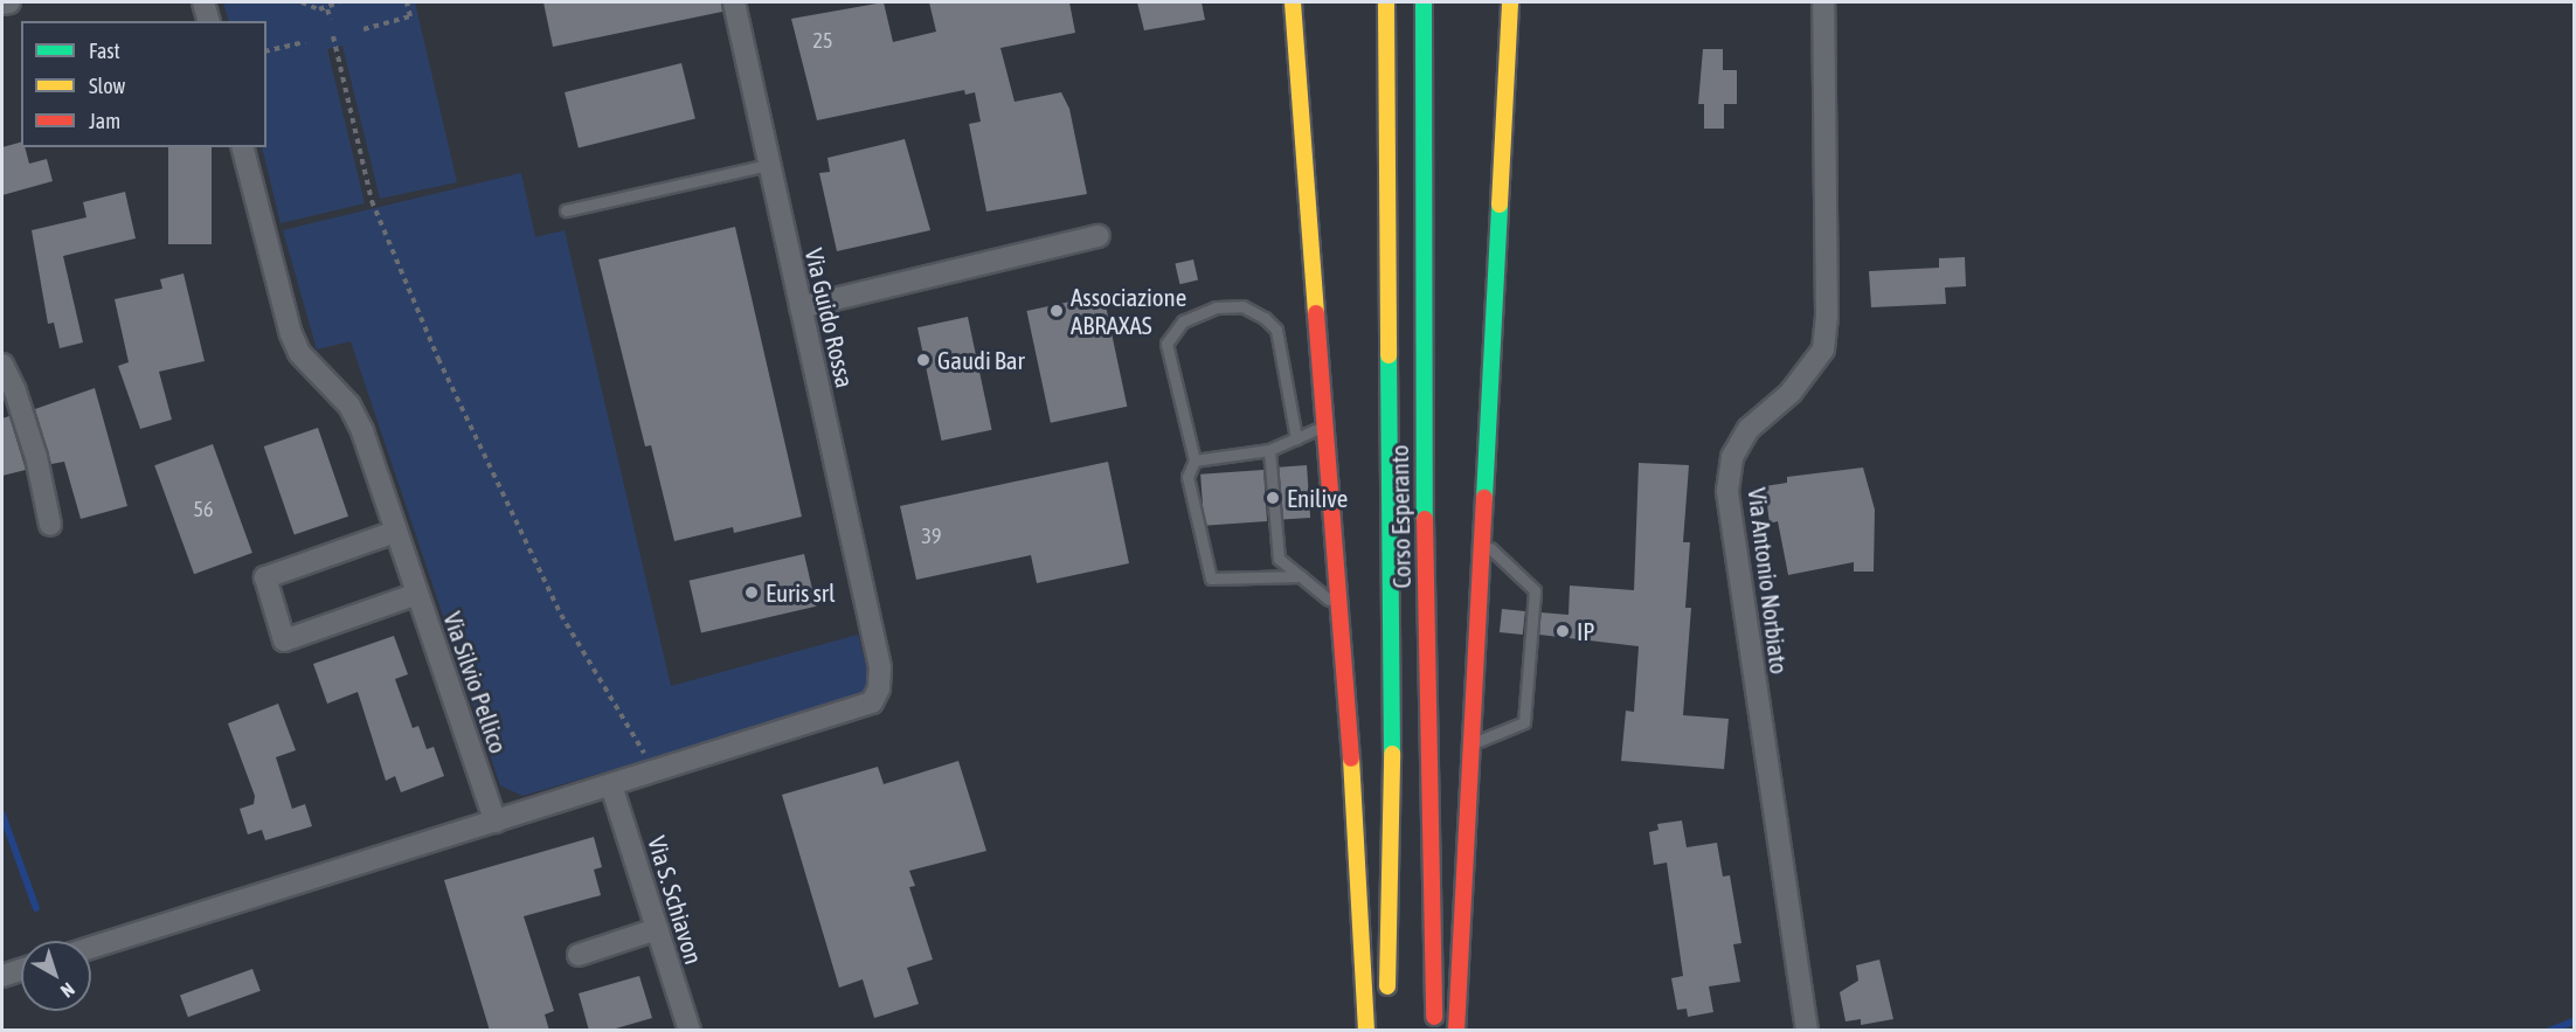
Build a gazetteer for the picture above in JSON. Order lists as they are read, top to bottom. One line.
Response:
{"streets":{"highway":["Corso Esperanto"],"street":["Via Guido Rossa","Via Antonio Norbiato","Via Silvio Pellico","Via S. Schiavon"]},"places":["Associazione ABRAXAS","Gaudi Bar","Enilive","Euris srl","IP"],"house_numbers":["25","56","39"],"legend":["Fast","Slow","Jam"],"north":"bottom right"}
